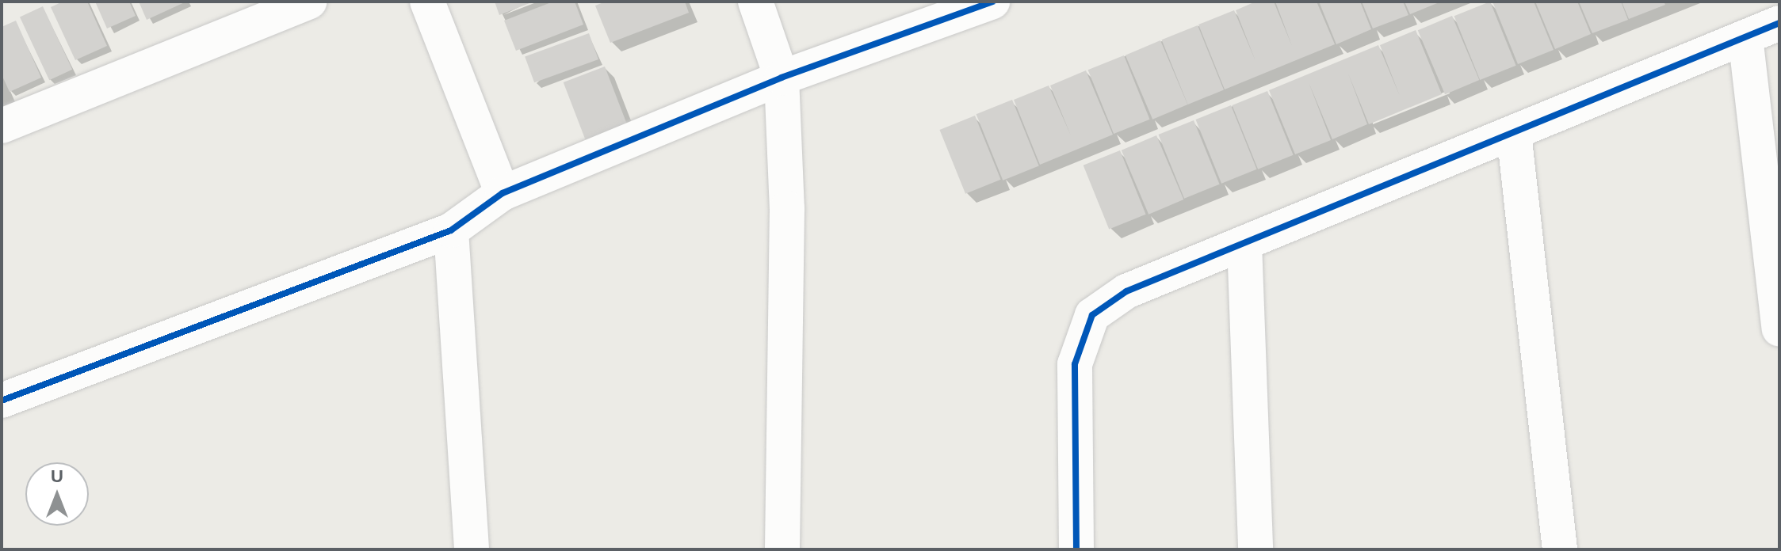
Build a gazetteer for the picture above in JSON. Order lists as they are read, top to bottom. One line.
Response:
{"north":"top"}
